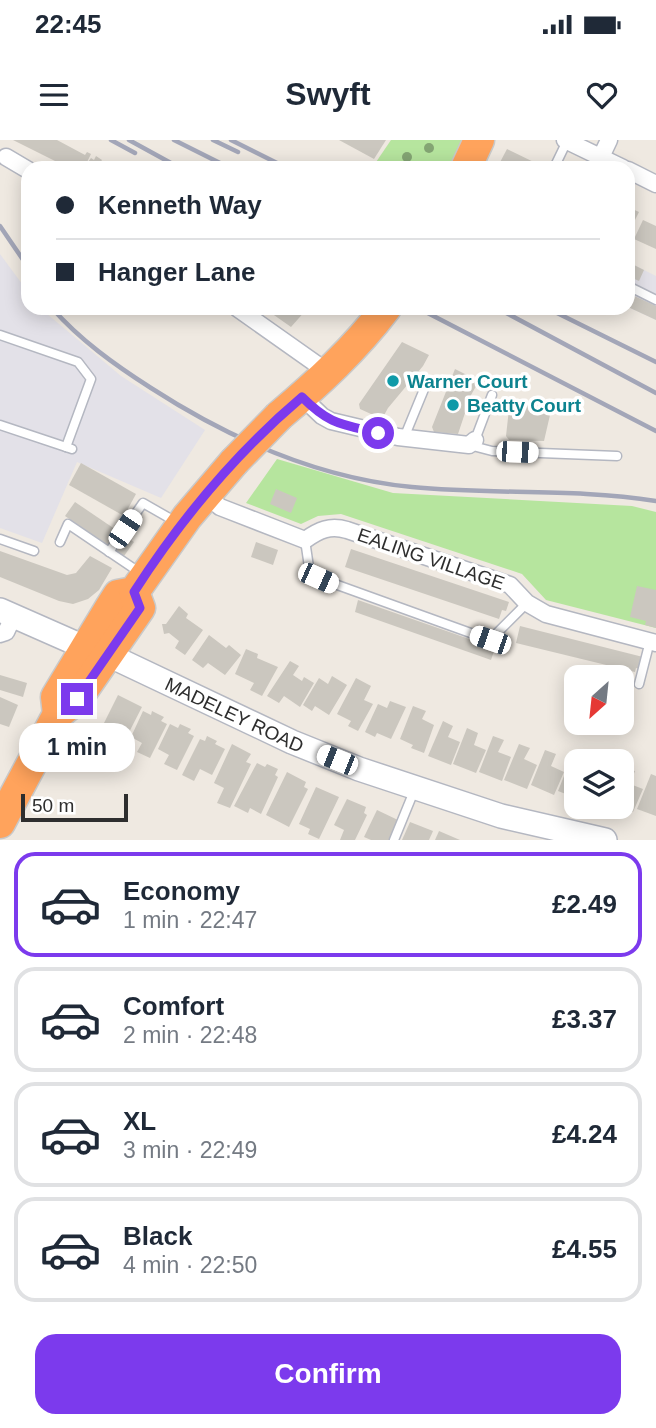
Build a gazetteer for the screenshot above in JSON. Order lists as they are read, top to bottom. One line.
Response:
{"streets":{"street":["EALING VILLAGE","MADELEY ROAD"]},"places":["Warner Court","Beatty Court"],"scale_bar":"50 m","north":"bottom left","page":{"status":"22:45","header":"Swyft","banner":["Kenneth Way","Hanger Lane"],"bubble":"1 min","scale":"50 m","list":[{"name":"Economy","note":"1 min · 22:47","value":"£2.49"},{"name":"Comfort","note":"2 min · 22:48","value":"£3.37"},{"name":"XL","note":"3 min · 22:49","value":"£4.24"},{"name":"Black","note":"4 min · 22:50","value":"£4.55"}],"buttons":"Confirm"}}
